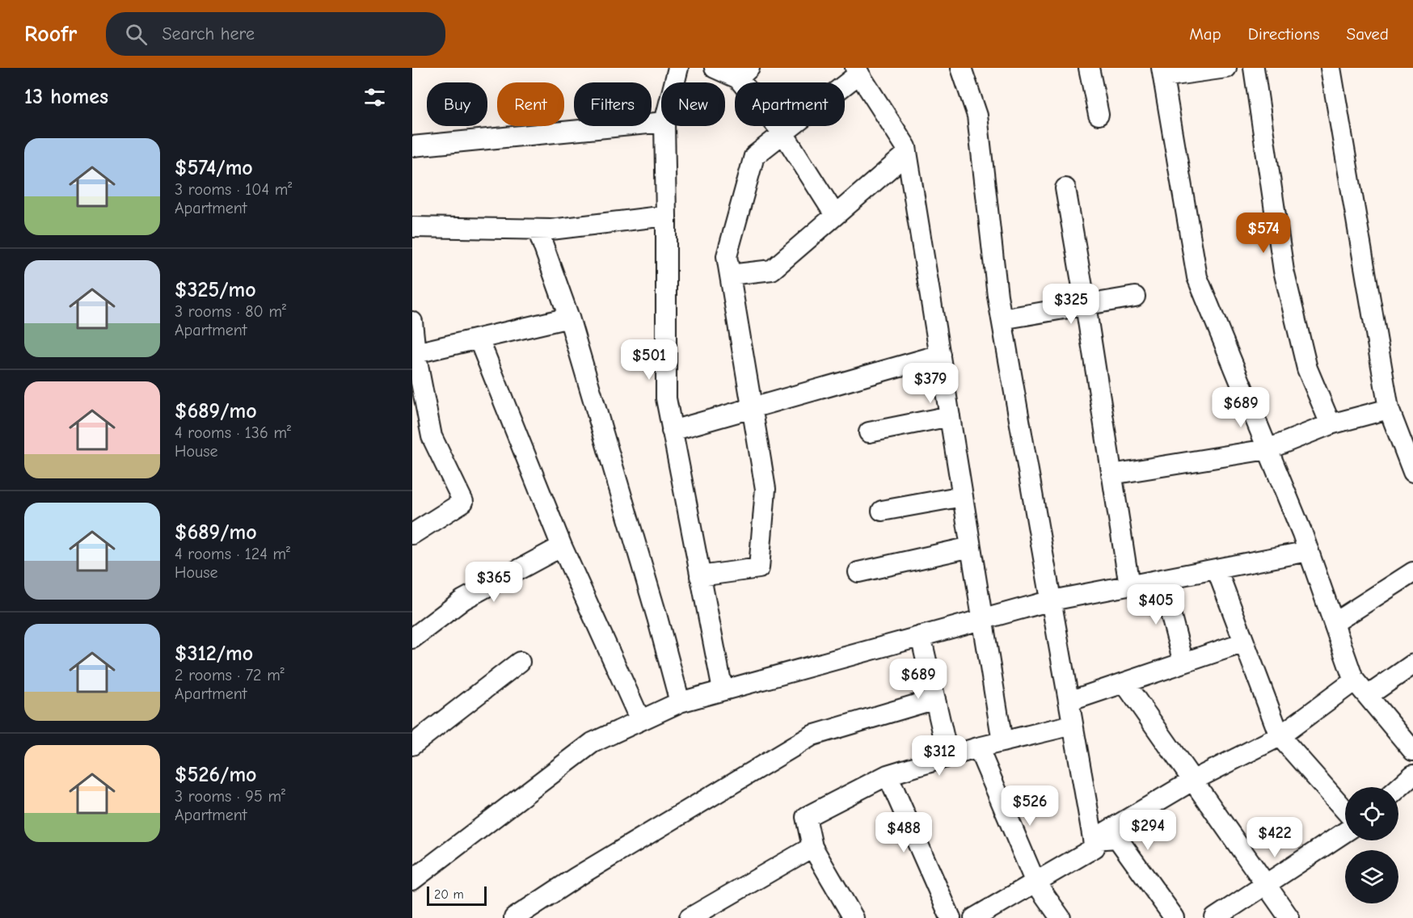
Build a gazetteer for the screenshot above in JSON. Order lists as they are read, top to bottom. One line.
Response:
{"scale_bar":"20 m","page":{"header":"Roofr","search":"Search here","nav":["Map","Directions","Saved"],"heading":"13 homes","chip":["Buy","Rent","Filters","New","Apartment"],"list":[{"name":"$574/mo","note":"3 rooms · 104 m² · Apartment"},{"name":"$325/mo","note":"3 rooms · 80 m² · Apartment"},{"name":"$689/mo","note":"4 rooms · 136 m² · House"},{"name":"$689/mo","note":"4 rooms · 124 m² · House"},{"name":"$312/mo","note":"2 rooms · 72 m² · Apartment"},{"name":"$526/mo","note":"3 rooms · 95 m² · Apartment"}],"price":["$574","$325","$501","$379","$689","$365","$405","$689","$312","$526","$294","$488","$422"],"scale":"20 m"}}
